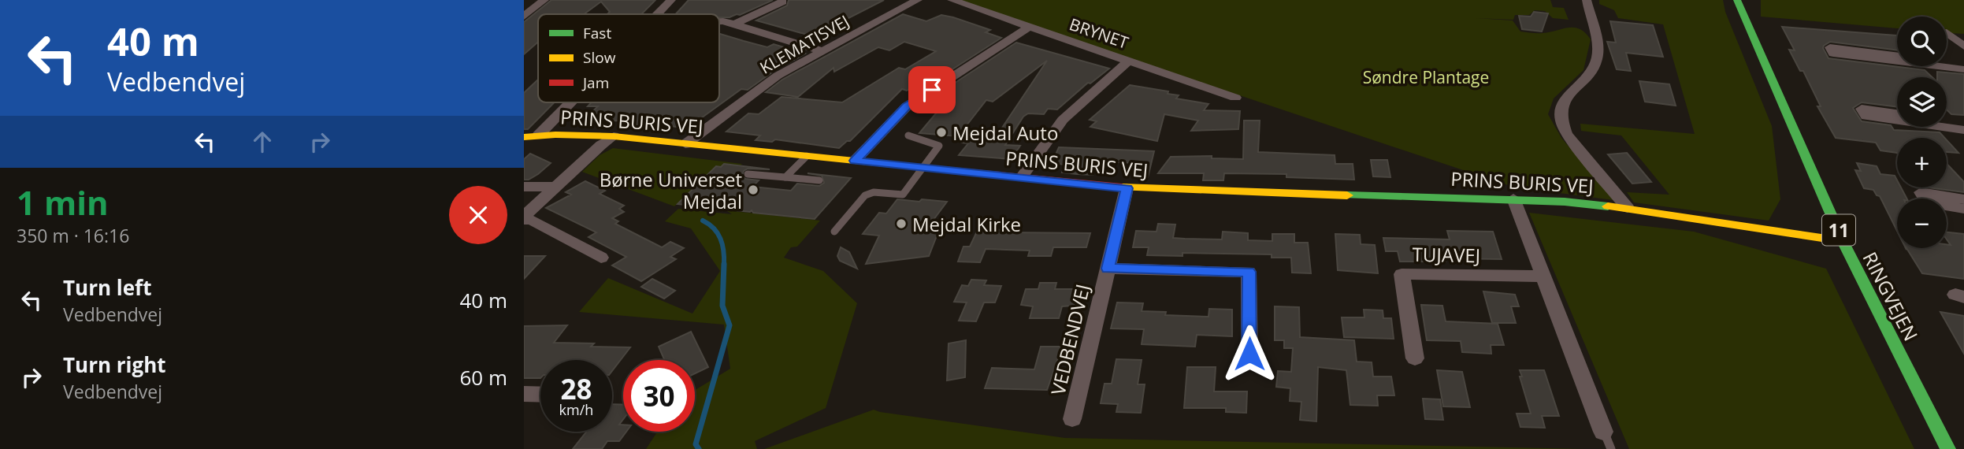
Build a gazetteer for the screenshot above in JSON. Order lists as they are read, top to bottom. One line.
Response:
{"streets":{"street":["BRYNET","KLEMATISVEJ","PRINS BURIS VEJ","11","TUJAVEJ","RINGVEJEN","VEDBENDVEJ"]},"crossings":[["KLEMATISVEJ","PRINS BURIS VEJ"],["PRINS BURIS VEJ","RINGVEJEN"],["PRINS BURIS VEJ","VEDBENDVEJ"]],"parks":["Søndre Plantage"],"places":["Mejdal Auto","Børne Universet Mejdal","Mejdal Kirke"],"legend":["Fast","Slow","Jam"],"page":{"turn":["40 m","Vedbendvej"],"map_buttons":["+","−"],"heading":["1 min","350 m · 16:16"],"list":[{"name":"Turn left","note":"Vedbendvej","value":"40 m"},{"name":"Turn right","note":"Vedbendvej","value":"60 m"}],"speed":"28 km/h","limit":"30"}}
